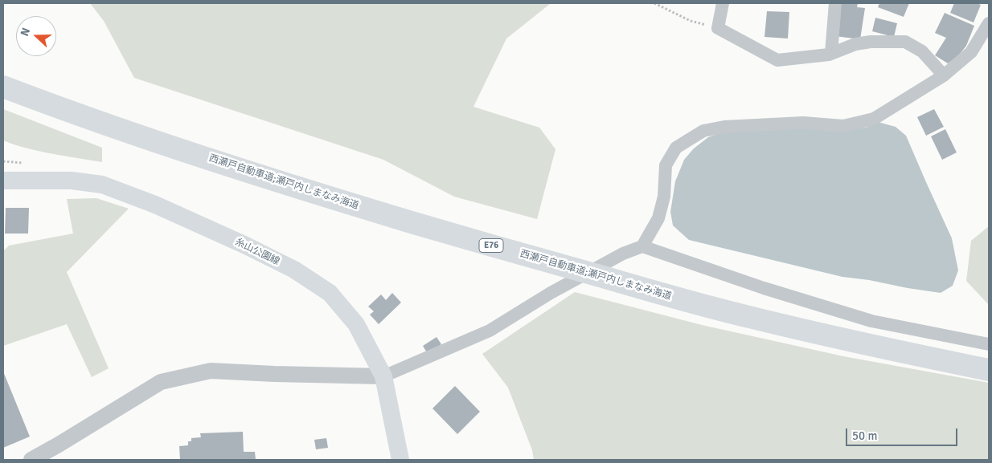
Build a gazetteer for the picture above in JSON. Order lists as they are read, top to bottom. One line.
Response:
{"streets":{"highway":["西瀬戸自動車道;瀬戸内しまなみ海道","E76"],"main road":["糸山公園線"]},"scale_bar":"50 m","north":"left"}
